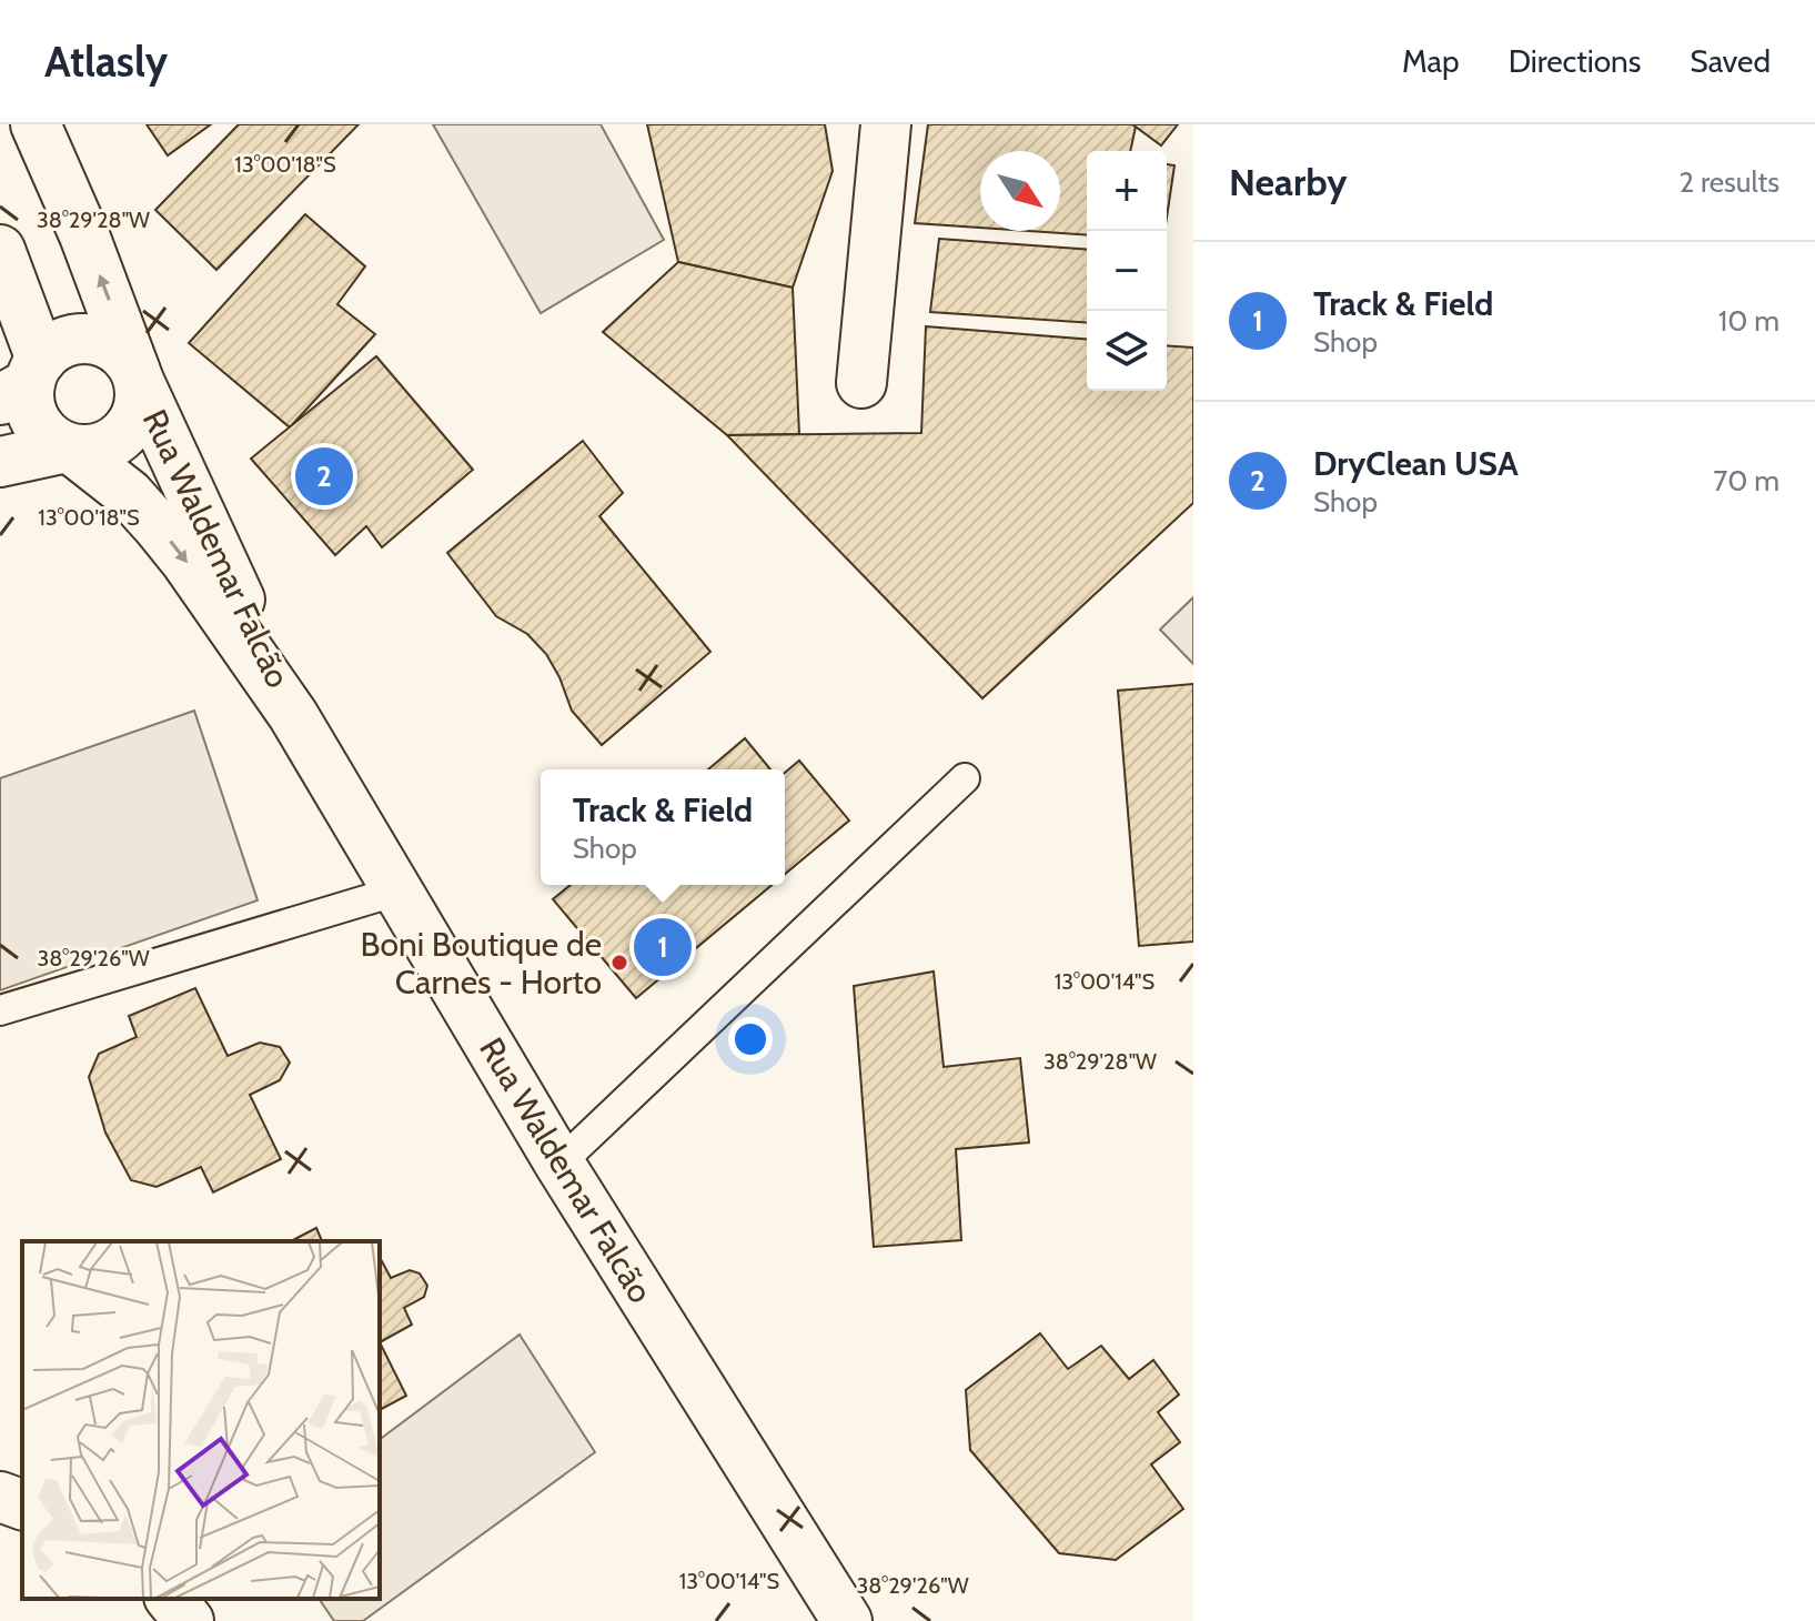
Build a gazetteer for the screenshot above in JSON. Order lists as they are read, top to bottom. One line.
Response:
{"streets":{"street":["Rua Waldemar Falcão"]},"places":["Boni Boutique de Carnes - Horto"],"north":"bottom right","page":{"header":"Atlasly","nav":["Map","Directions","Saved"],"heading":["Nearby","2 results"],"map_buttons":["+","−"],"list":[{"mark":"1","name":"Track & Field","note":"Shop","value":"10 m"},{"mark":"2","name":"DryClean USA","note":"Shop","value":"70 m"}],"pins":["2","1"],"popup":["Track & Field","Shop"]},"coordinates":["13°00'18\"S","38°29'28\"W","38°29'26\"W","13°00'14\"S"]}
